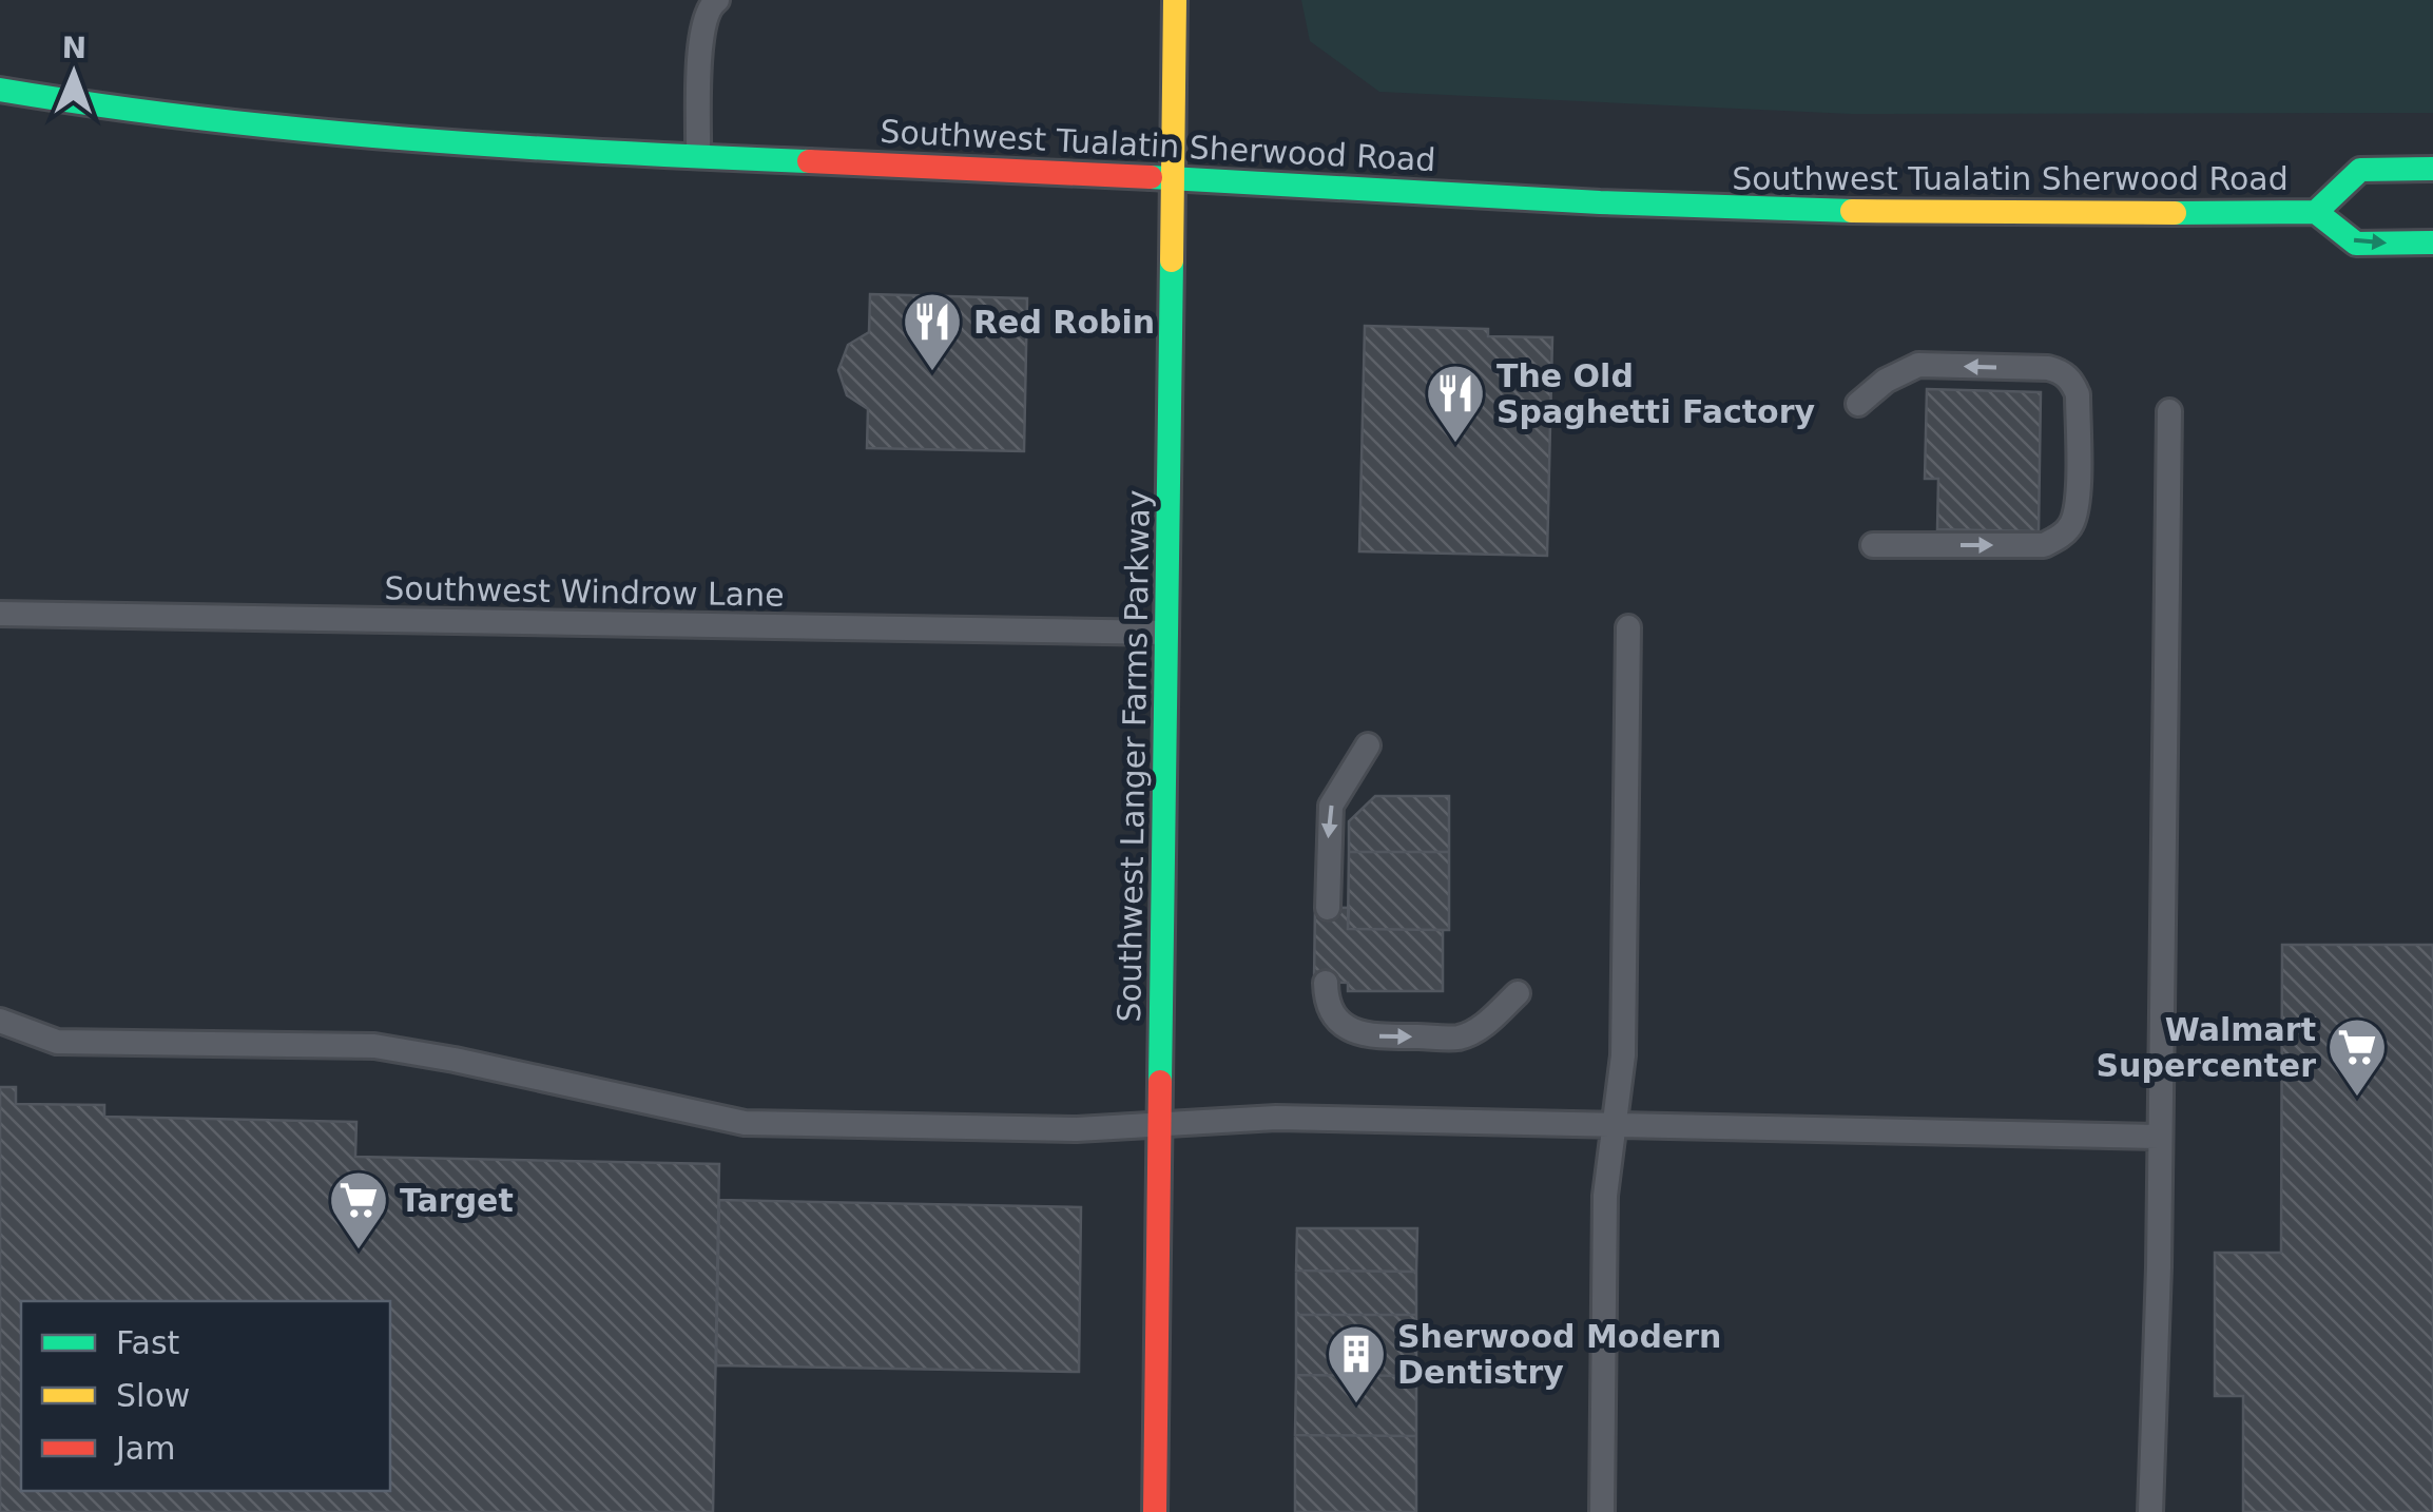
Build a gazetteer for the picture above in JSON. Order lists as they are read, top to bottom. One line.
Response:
{"streets":{"main road":["Southwest Tualatin Sherwood Road","Southwest Langer Farms Parkway"],"lane":["Southwest Windrow Lane"]},"crossings":[["Southwest Tualatin Sherwood Road","Southwest Langer Farms Parkway"],["Southwest Windrow Lane","Southwest Langer Farms Parkway"]],"places":{"restaurant":["Red Robin","The Old Spaghetti Factory"],"supermarket":["Walmart Supercenter","Target"],"building":["Sherwood Modern Dentistry"]},"legend":["Fast","Slow","Jam"],"north":"top"}
